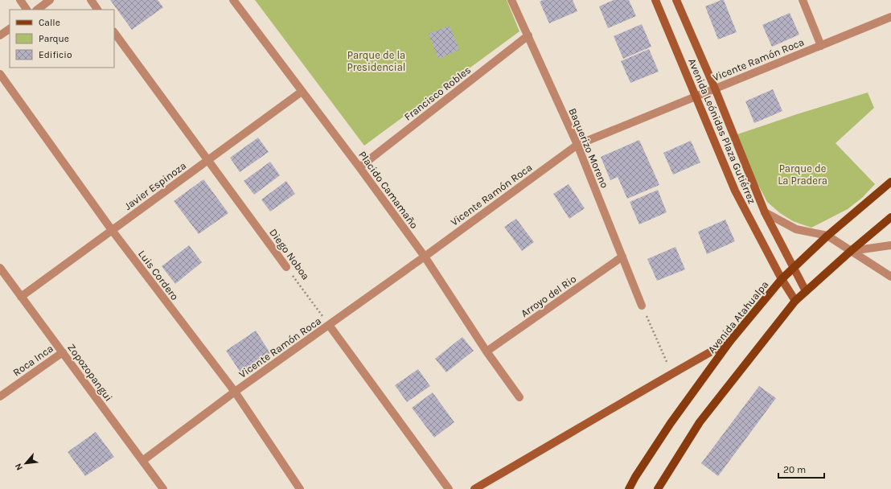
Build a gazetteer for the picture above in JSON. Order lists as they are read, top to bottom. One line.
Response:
{"streets":{"main road":["Avenida Leónidas Plaza Gutiérrez","Avenida Atahualpa"],"street":["Vicente Ramón Roca","Francisco Robles","Baquerizo Moreno","Javier Espinoza","Placido Camamaño","Diego Noboa","Luis Cordero","Arroyo del Rio","Roca Inca","Zopozopangui"]},"crossings":[["Vicente Ramón Roca","Avenida Leónidas Plaza Gutiérrez"],["Vicente Ramón Roca","Baquerizo Moreno"],["Vicente Ramón Roca","Placido Camamaño"],["Vicente Ramón Roca","Diego Noboa"],["Vicente Ramón Roca","Luis Cordero"],["Vicente Ramón Roca","Zopozopangui"],["Francisco Robles","Baquerizo Moreno"],["Francisco Robles","Placido Camamaño"],["Avenida Leónidas Plaza Gutiérrez","Avenida Atahualpa"],["Baquerizo Moreno","Arroyo del Rio"],["Javier Espinoza","Placido Camamaño"],["Javier Espinoza","Diego Noboa"],["Javier Espinoza","Luis Cordero"],["Javier Espinoza","Zopozopangui"],["Placido Camamaño","Arroyo del Rio"],["Roca Inca","Zopozopangui"]],"parks":["Parque de la Presidencial","Parque de La Pradera"],"legend":["Calle","Parque","Edificio"],"scale_bar":"20 m","north":"bottom left"}
